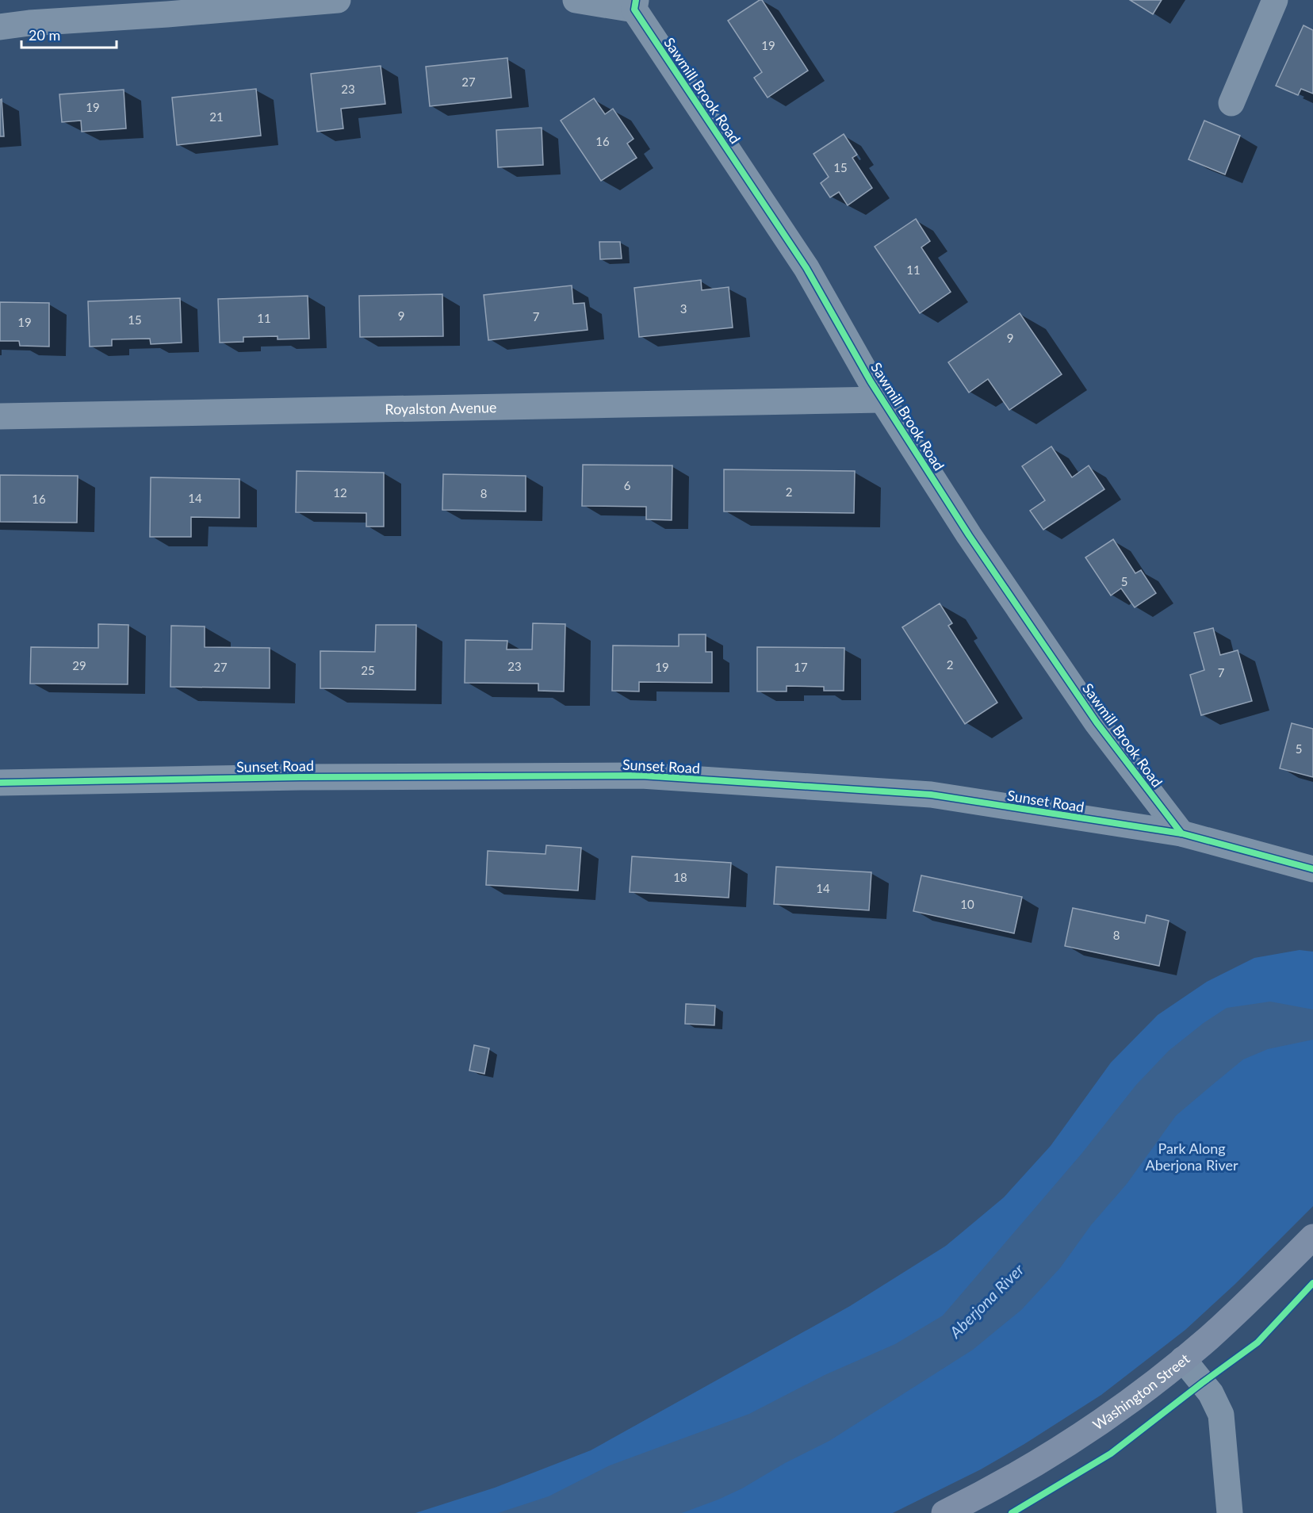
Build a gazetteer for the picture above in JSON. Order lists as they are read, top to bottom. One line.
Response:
{"streets":{"main road":["Washington Street"],"street":["Sawmill Brook Road","Royalston Avenue","Sunset Road"]},"crossings":[["Sawmill Brook Road","Royalston Avenue"],["Sawmill Brook Road","Sunset Road"]],"water":["Aberjona River"],"parks":["Park Along Aberjona River"],"house_numbers":["19","27","23","19","21","16","15","11","3","9","7","11","15","19","9","6","2","12","8","14","16","5","2","29","23","27","19","17","25","7","5","18","14","10","8"],"scale_bar":"20 m"}
